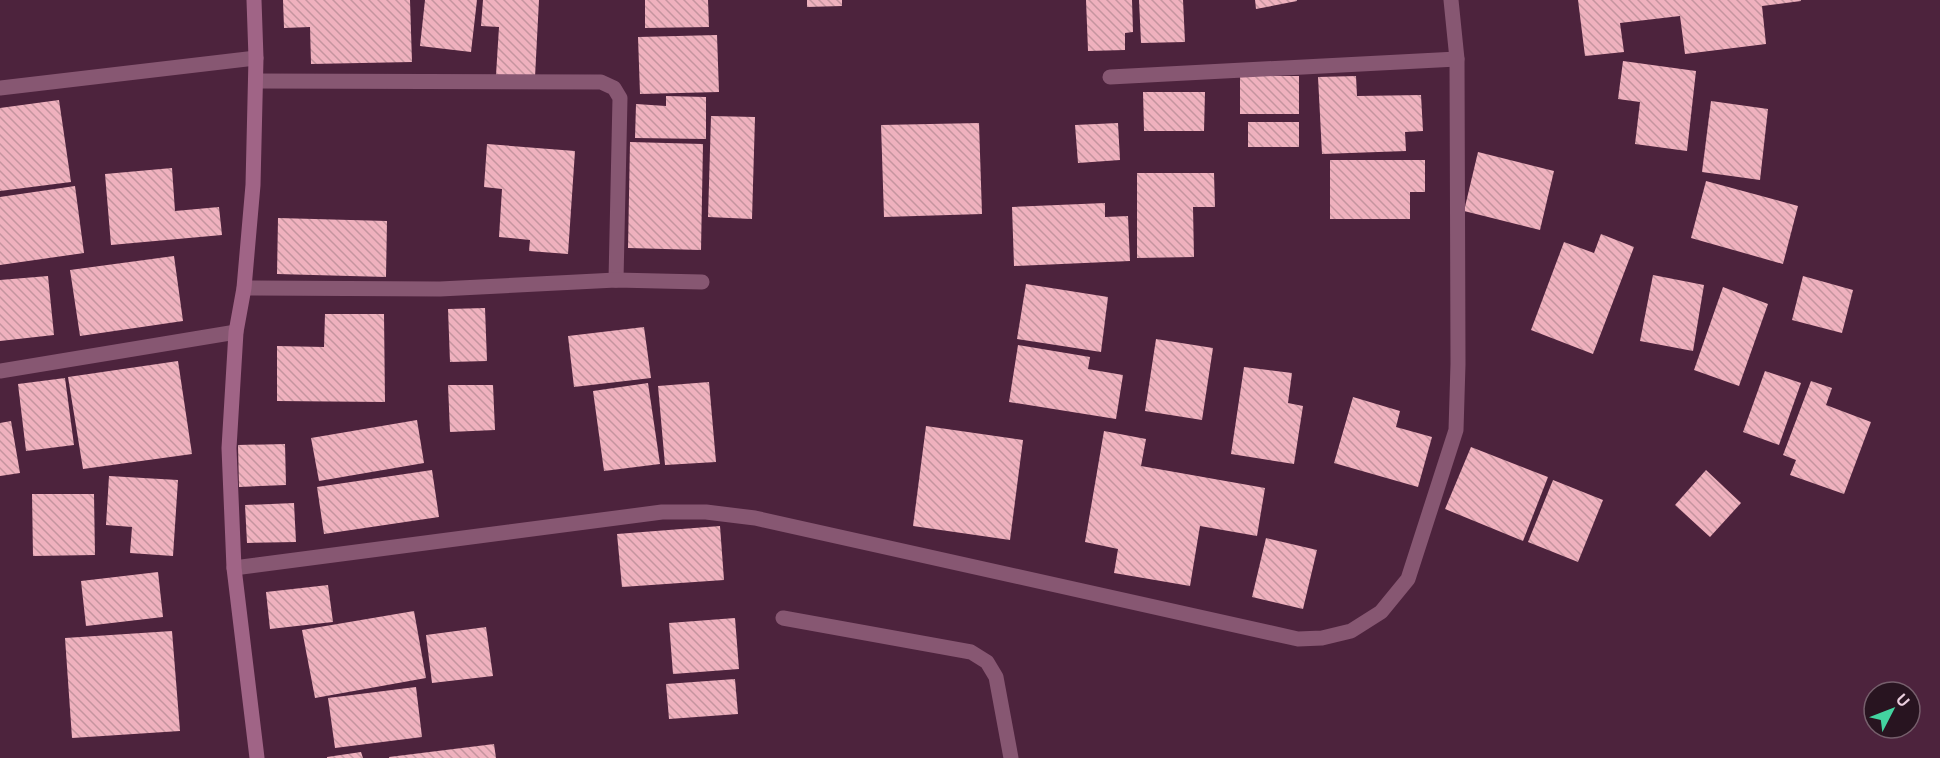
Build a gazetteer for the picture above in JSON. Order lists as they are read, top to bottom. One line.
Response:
{"north":"top right"}
